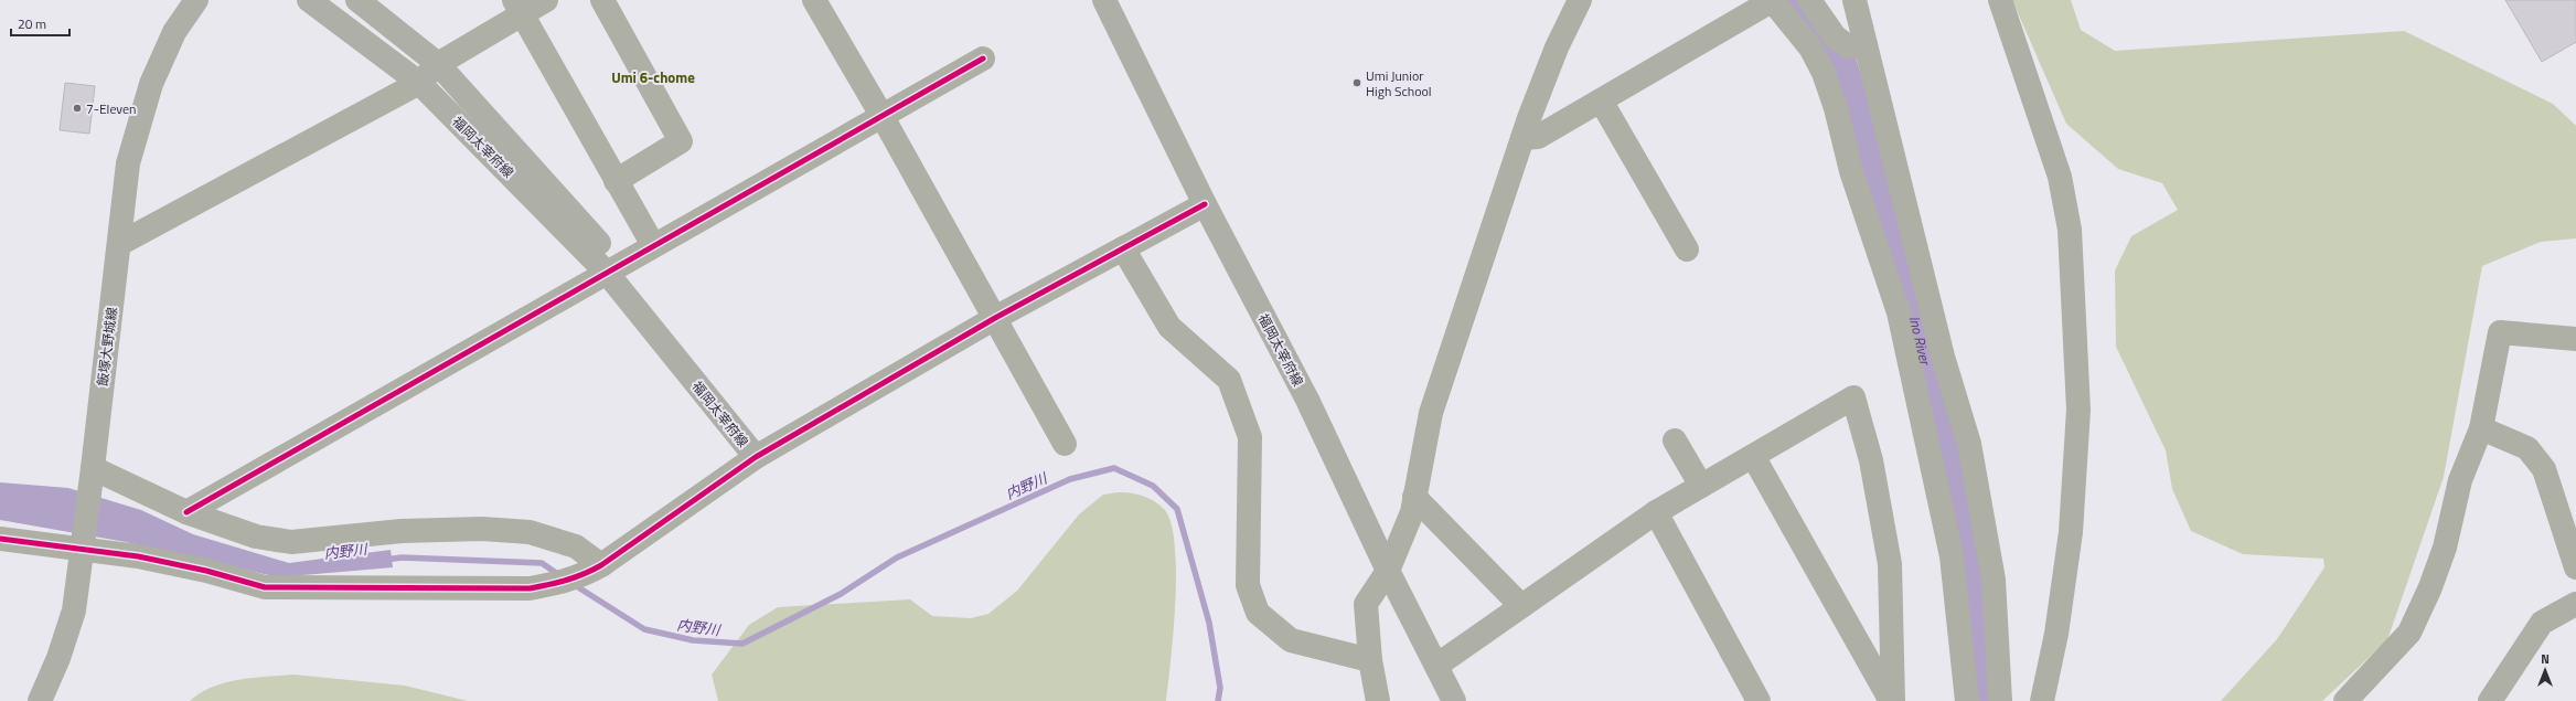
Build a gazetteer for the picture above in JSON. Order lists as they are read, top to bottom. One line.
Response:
{"streets":{"main road":["福岡太宰府線","飯塚大野城線"]},"districts":["Umi 6-chome"],"water":["Ino River","内野川"],"places":["Umi Junior High School","7-Eleven"],"scale_bar":"20 m","north":"top"}
